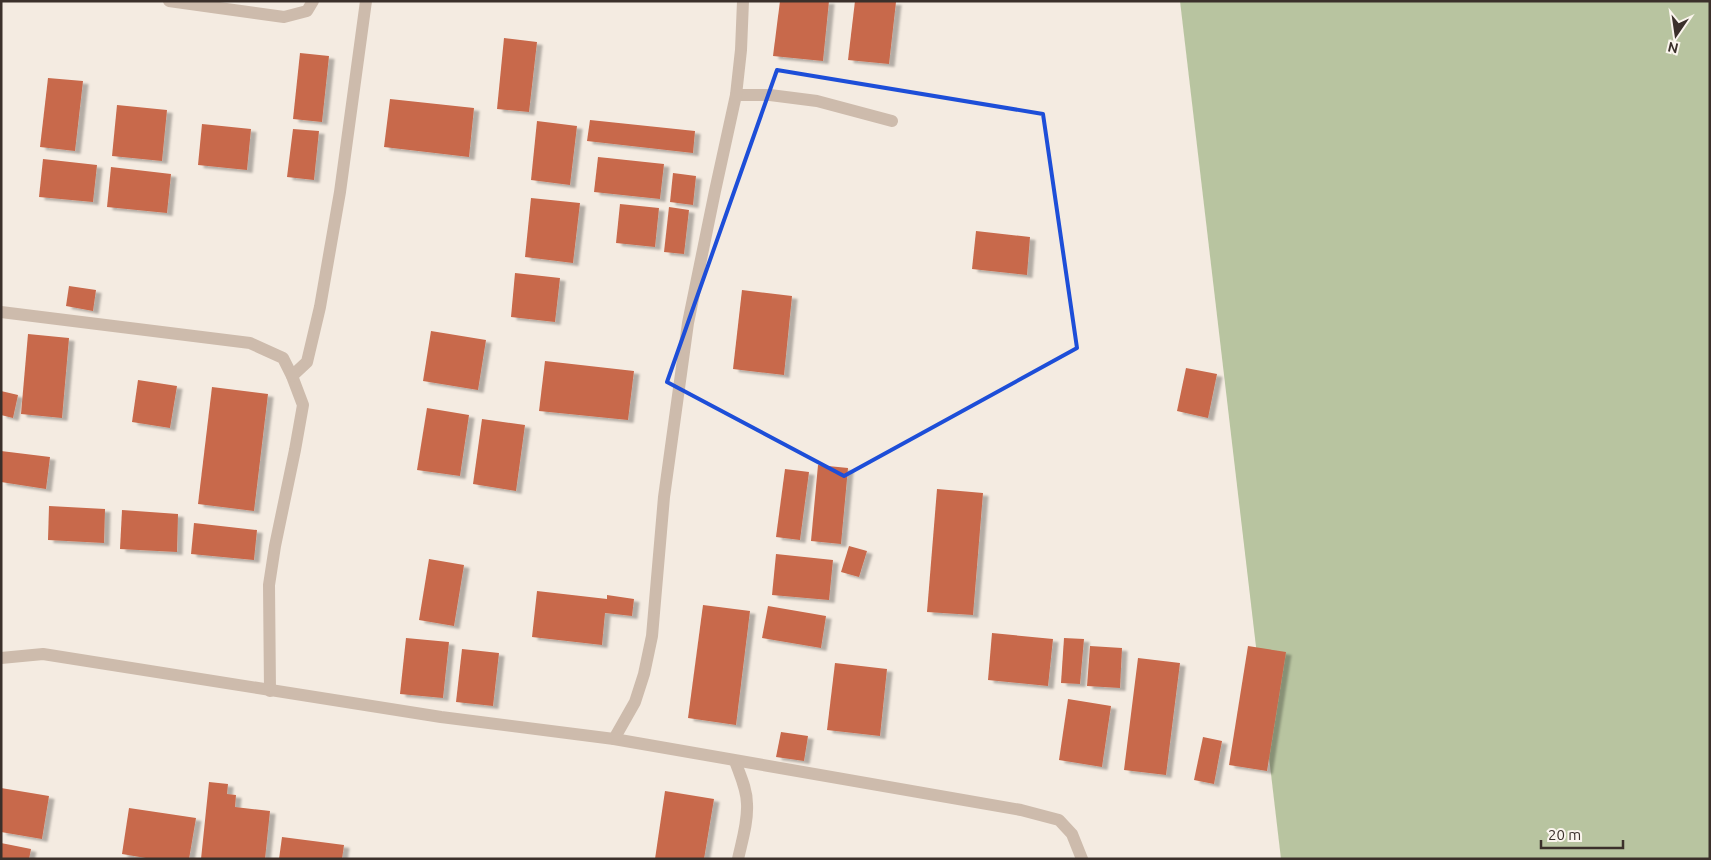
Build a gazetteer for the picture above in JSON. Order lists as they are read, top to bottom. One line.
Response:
{"scale_bar":"20 m","north":"bottom"}
